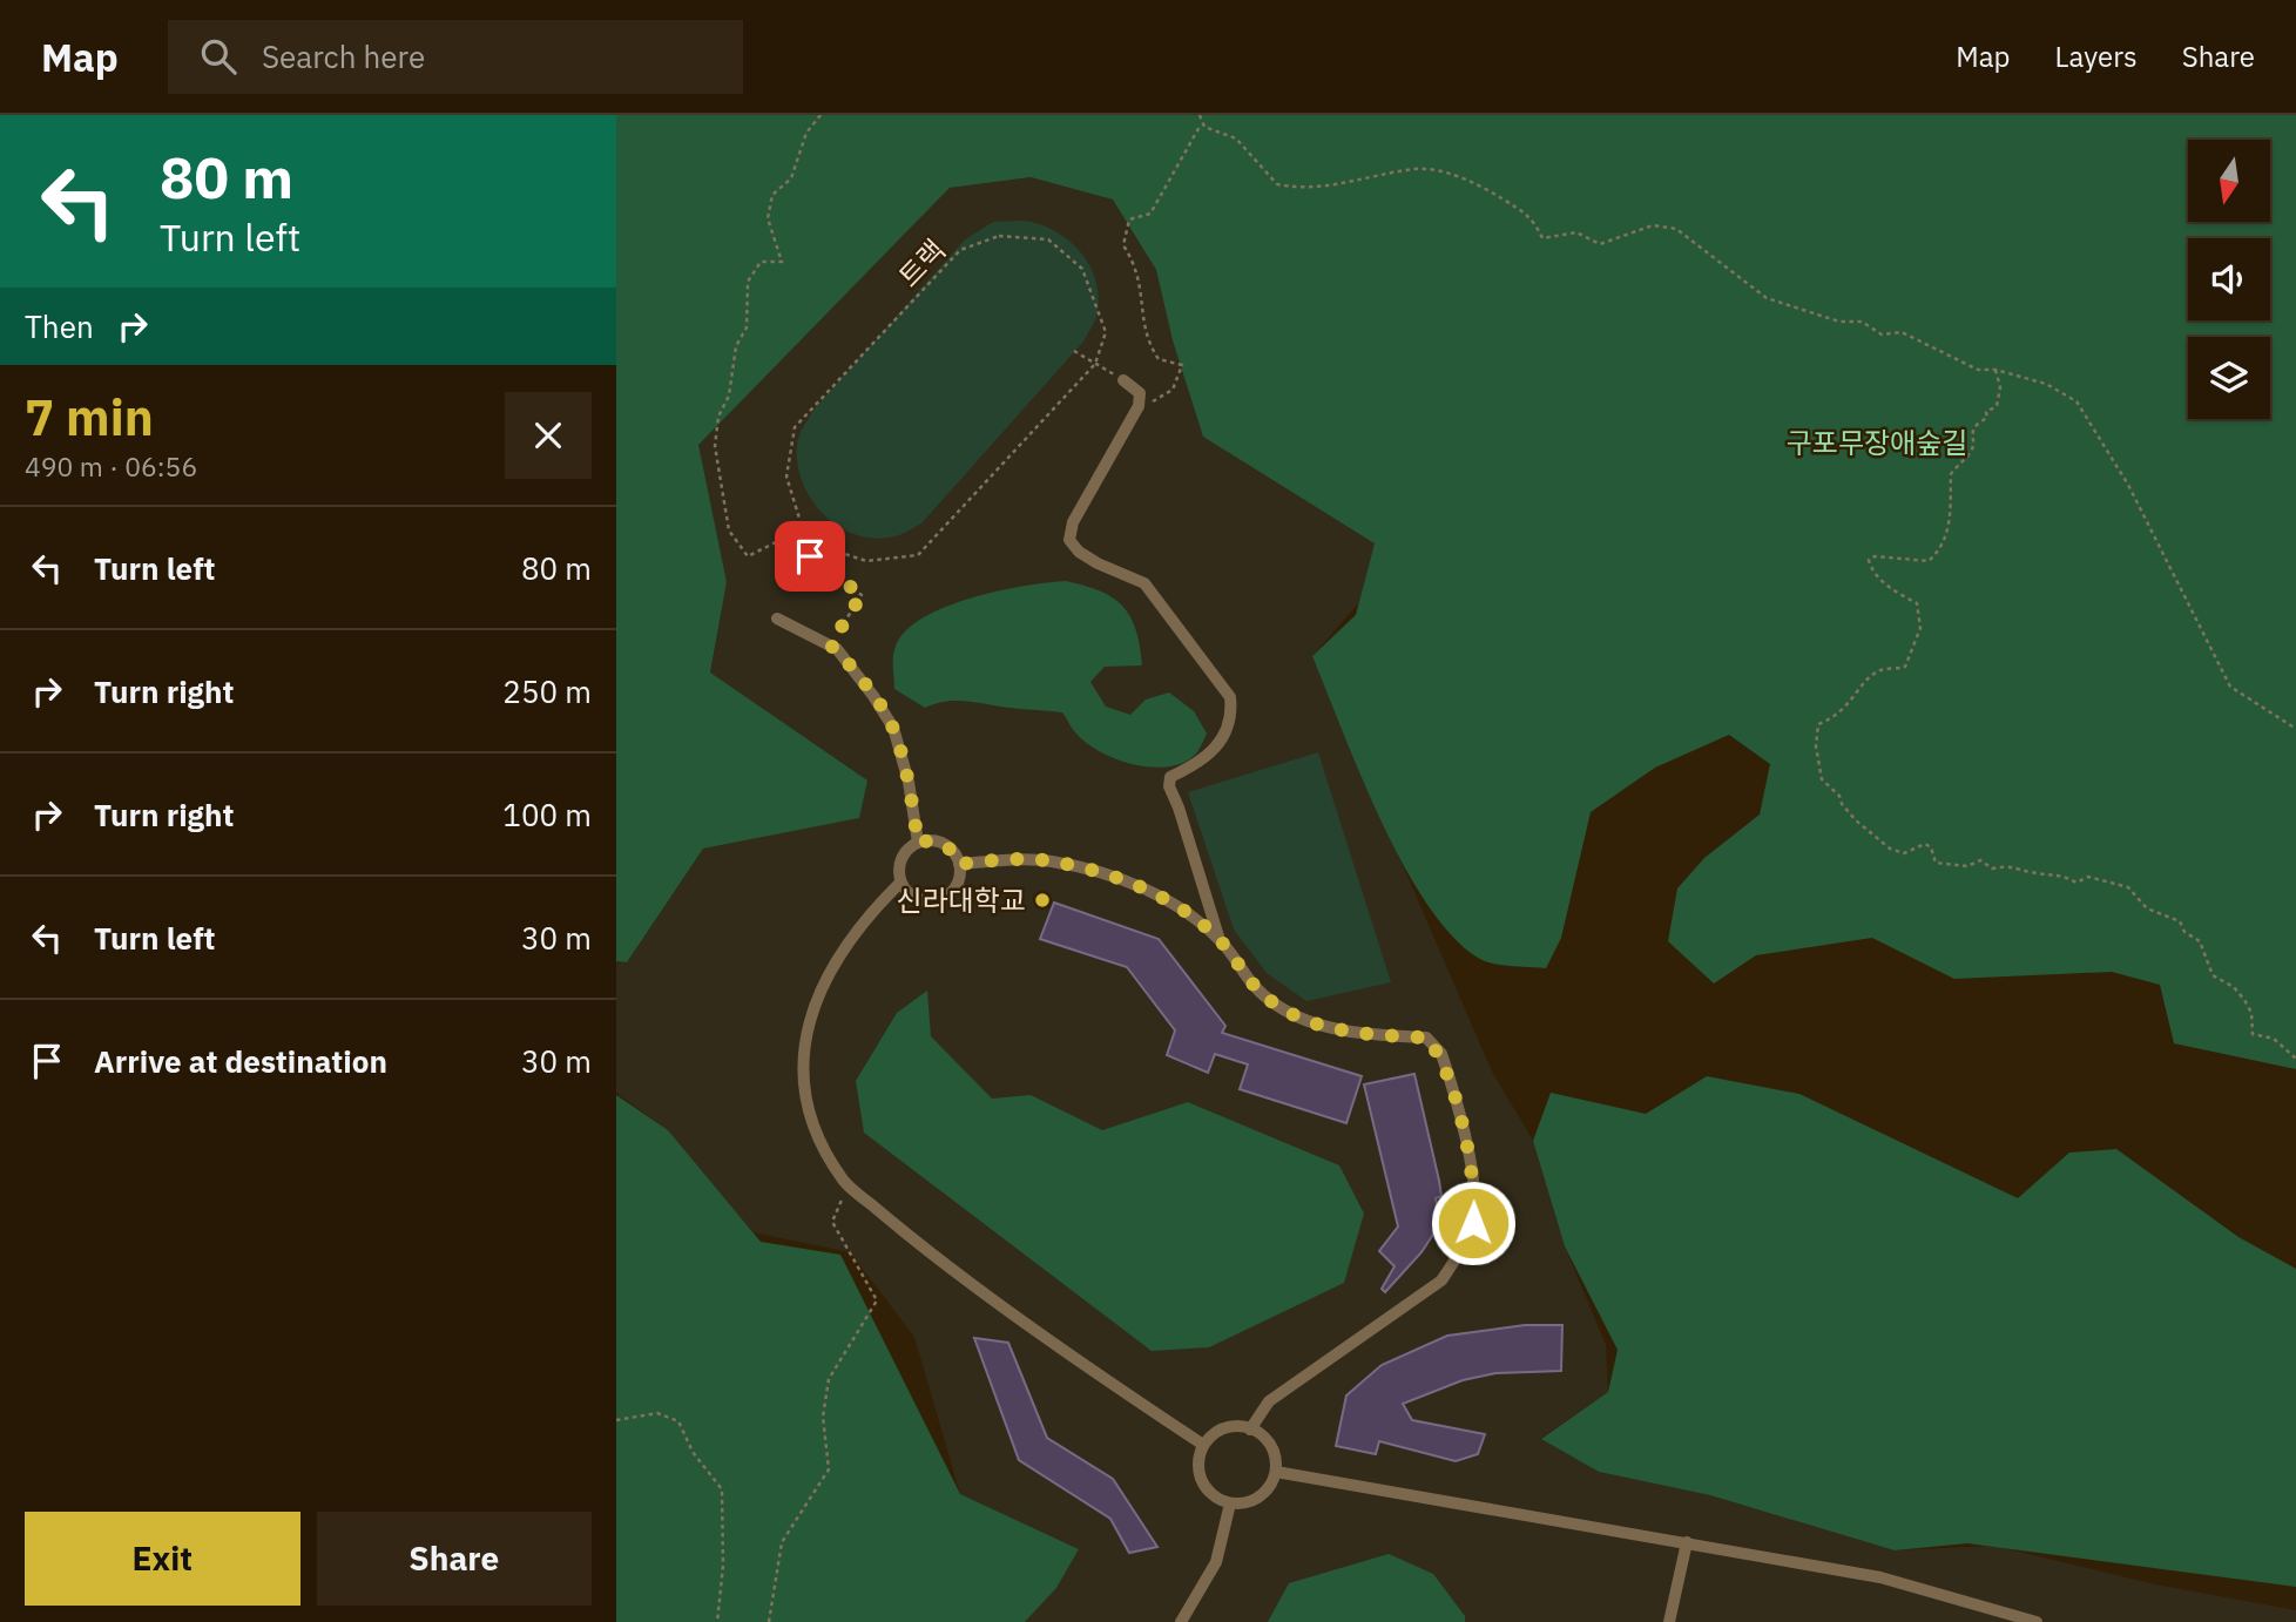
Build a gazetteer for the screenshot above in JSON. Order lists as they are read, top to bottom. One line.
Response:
{"streets":{"path":["트랙"]},"parks":["구포무장애숲길"],"places":["신라대학교"],"north":"bottom","page":{"header":"Map","search":"Search here","nav":["Map","Layers","Share"],"turn":["80 m","Turn left"],"then":"Then","heading":["7 min","490 m · 06:56"],"list":[{"name":"Turn left","value":"80 m"},{"name":"Turn right","value":"250 m"},{"name":"Turn right","value":"100 m"},{"name":"Turn left","value":"30 m"},{"name":"Arrive at destination","value":"30 m"}],"buttons":["Exit","Share"]}}
